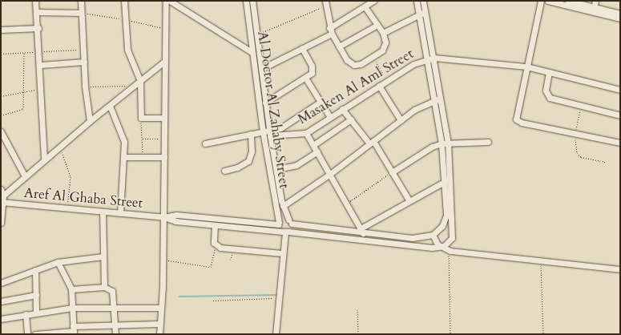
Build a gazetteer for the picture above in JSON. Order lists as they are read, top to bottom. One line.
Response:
{"streets":{"street":["Masaken Al Aml Street","Al Doctor Al Zahaby Street","Aref Al Ghaba Street"]},"crossings":[["Masaken Al Aml Street","Al Doctor Al Zahaby Street"],["Al Doctor Al Zahaby Street","Aref Al Ghaba Street"]]}
